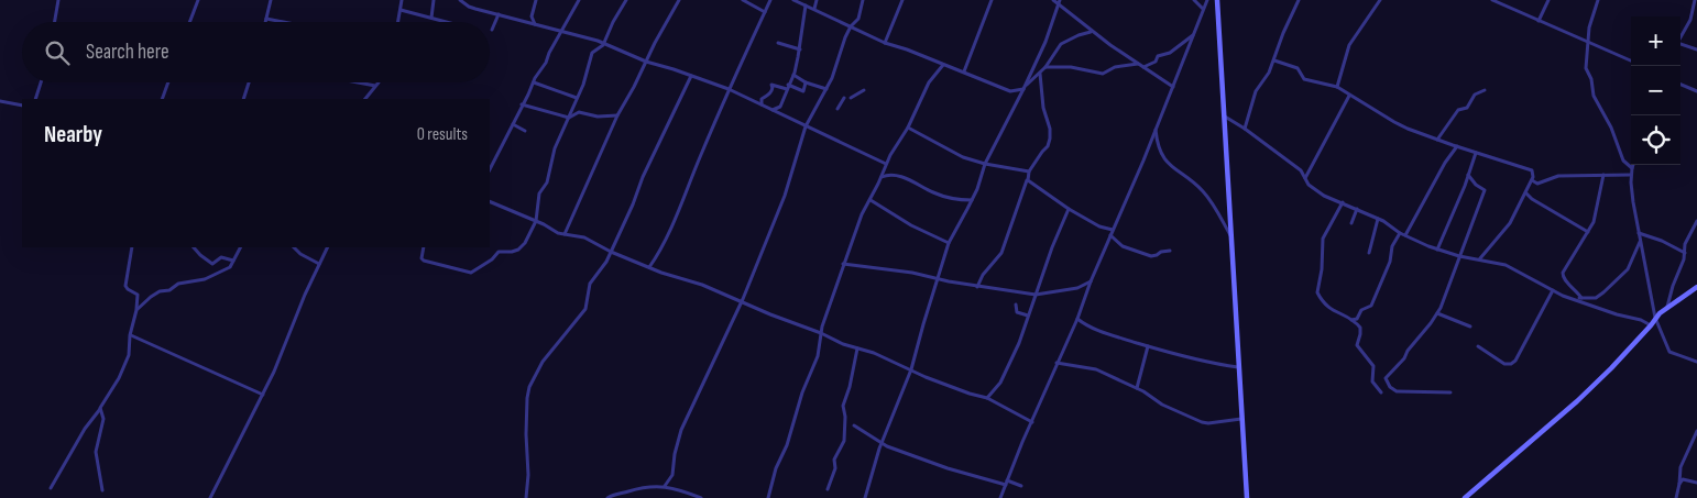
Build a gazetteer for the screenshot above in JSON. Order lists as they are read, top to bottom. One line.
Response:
{"page":{"map_buttons":["+","−"],"search":"Search here","heading":["Nearby","0 results"]}}
